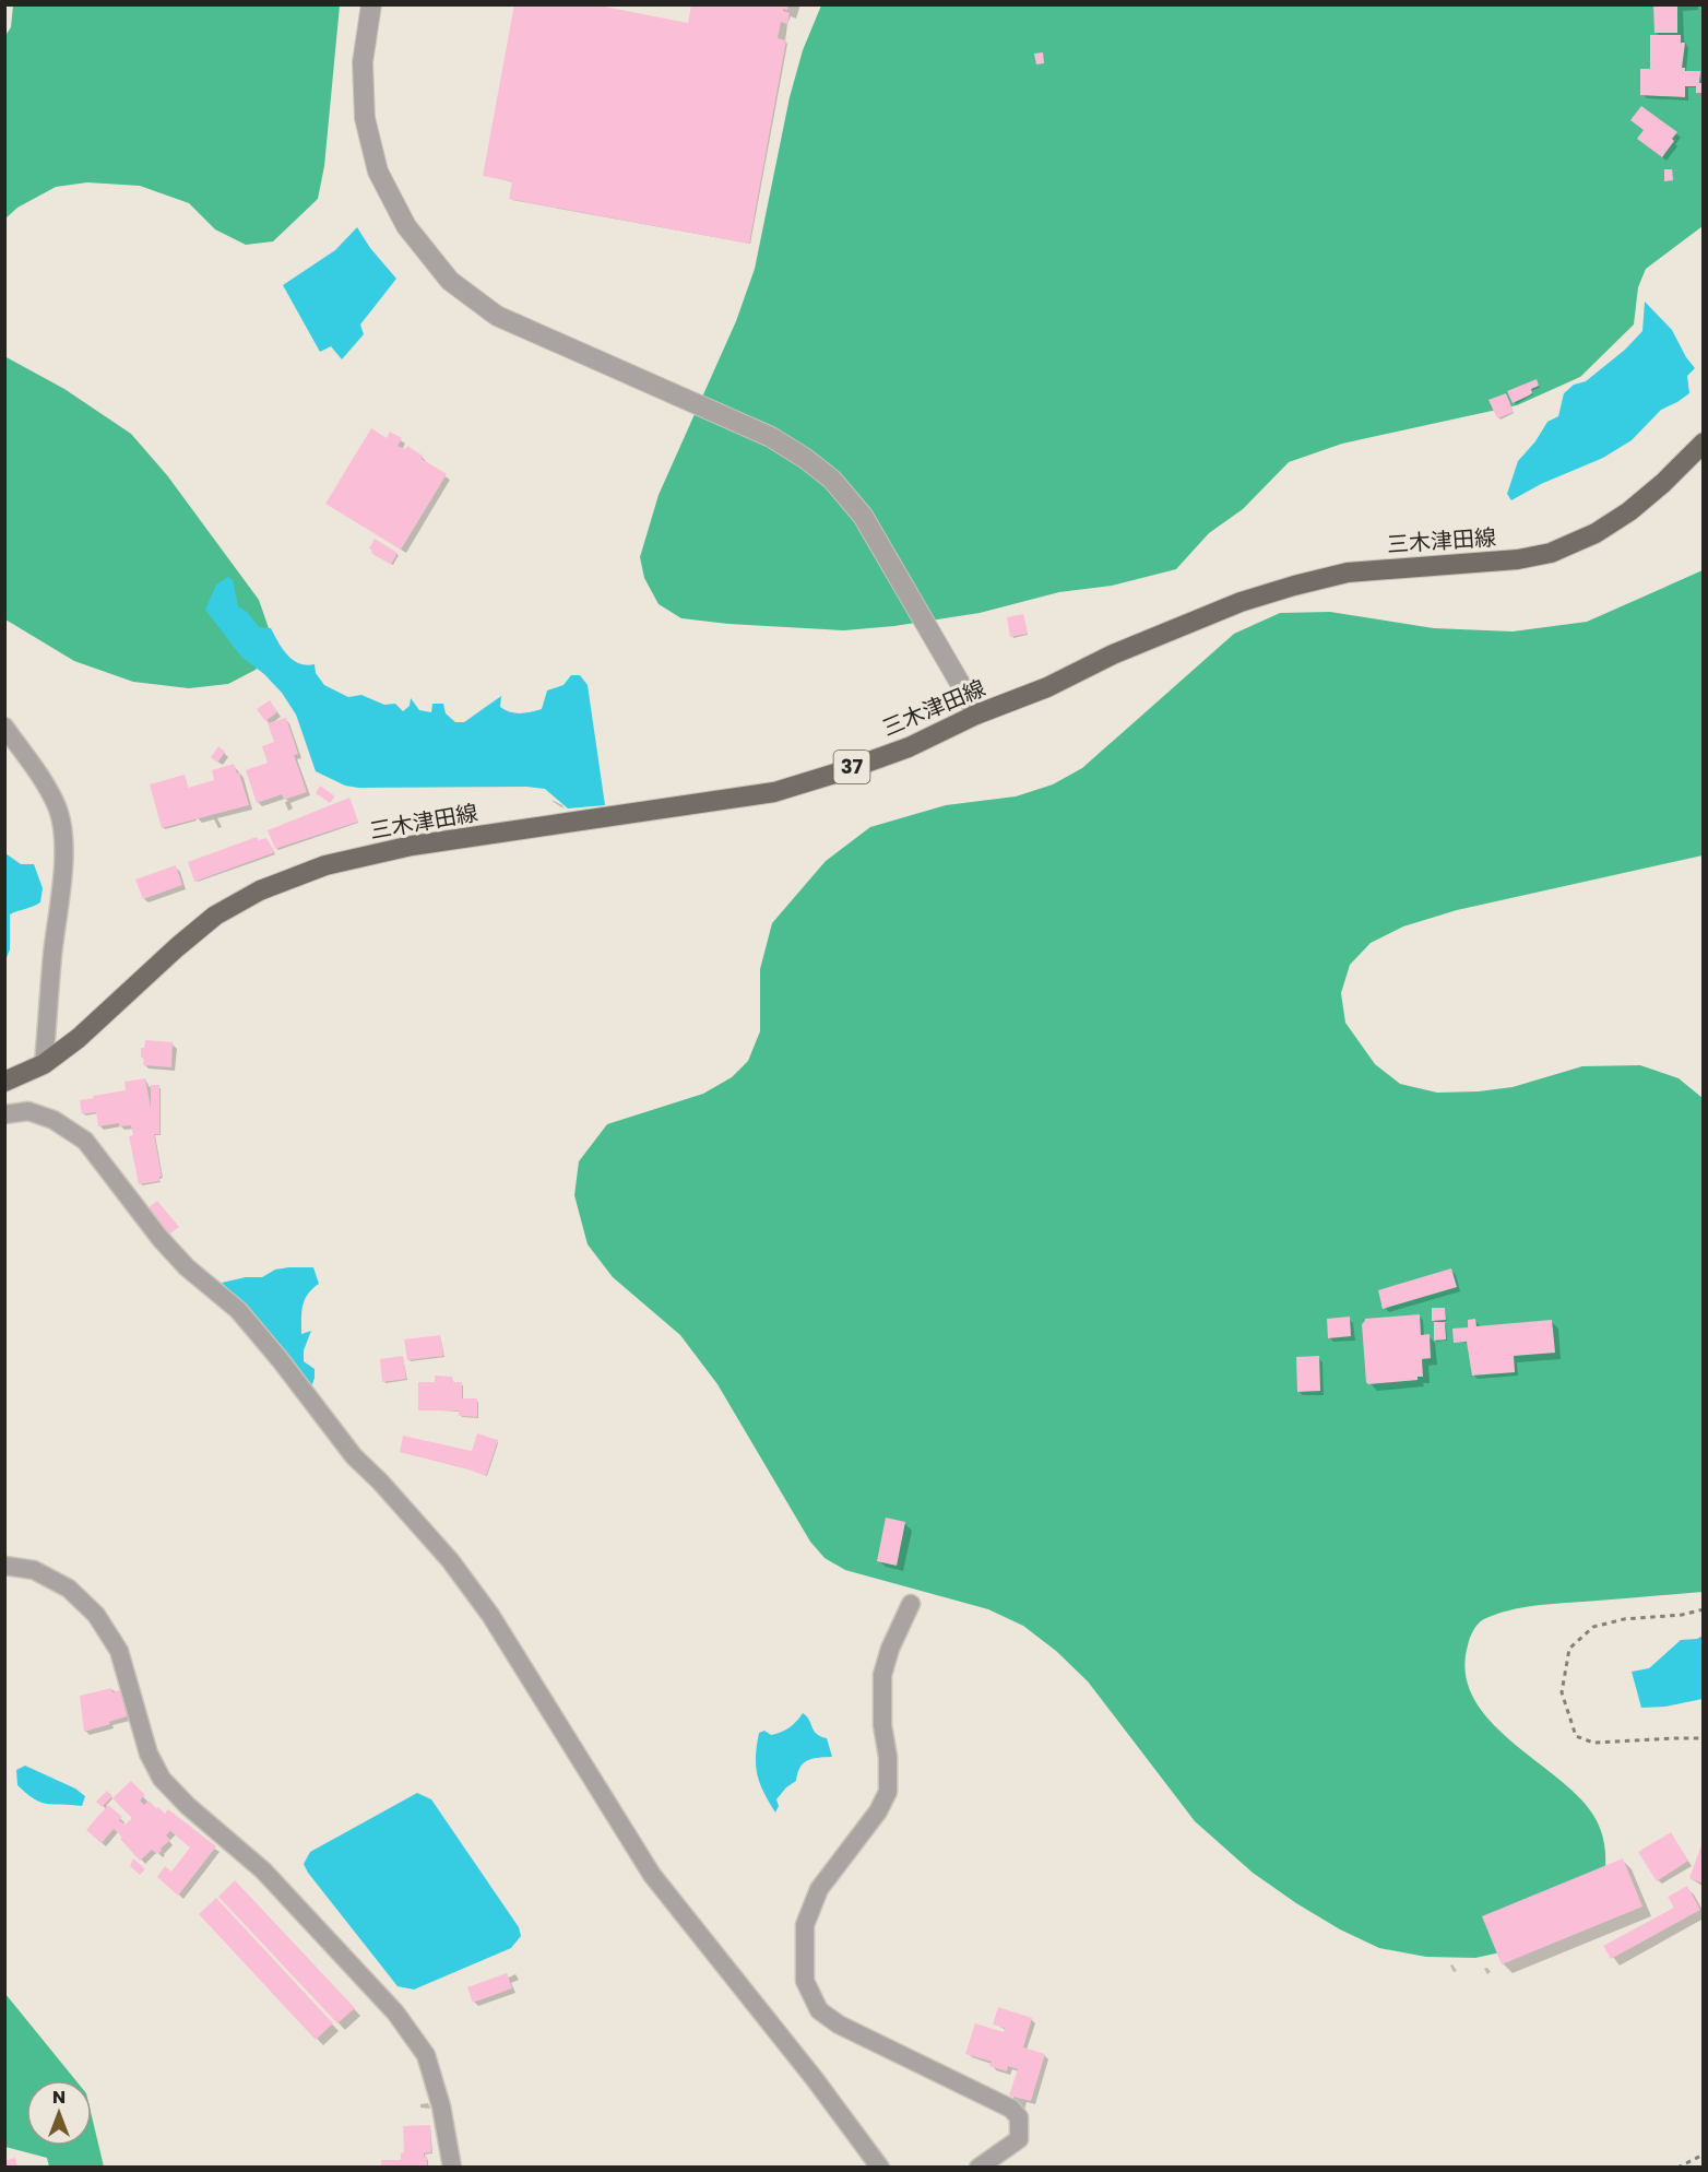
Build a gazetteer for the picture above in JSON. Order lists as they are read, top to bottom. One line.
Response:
{"streets":{"main road":["三木津田線","37"]},"north":"top"}
